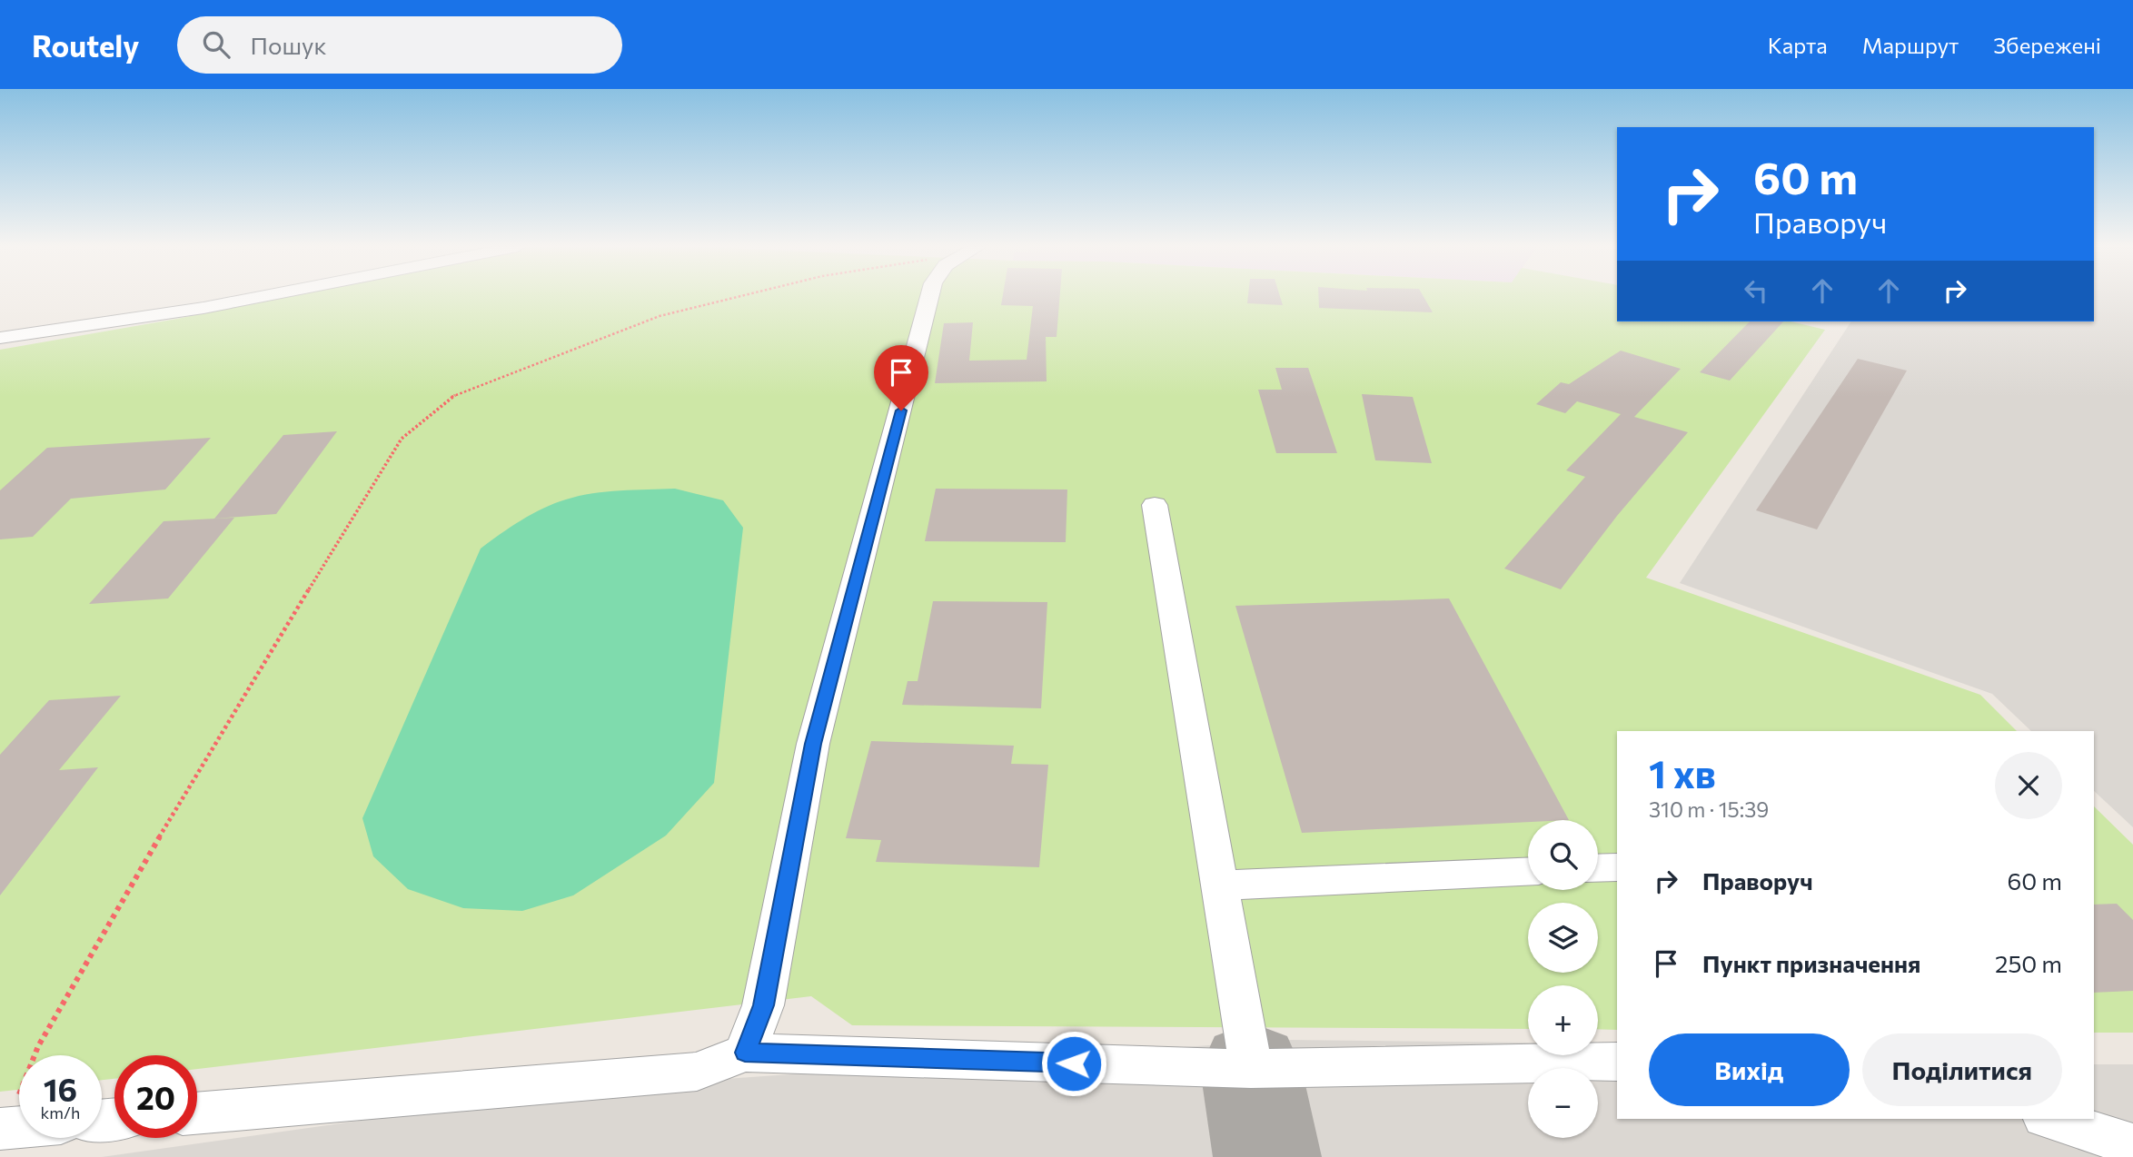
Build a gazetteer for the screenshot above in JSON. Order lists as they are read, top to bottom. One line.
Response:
{"page":{"header":"Routely","search":"Пошук","nav":["Карта","Маршрут","Збережені"],"turn":["60 m","Праворуч"],"heading":["1 хв","310 m · 15:39"],"map_buttons":["+","−"],"list":[{"name":"Праворуч","value":"60 m"},{"name":"Пункт призначення","value":"250 m"}],"buttons":["Вихід","Поділитися"],"speed":"16 km/h","limit":"20"}}
